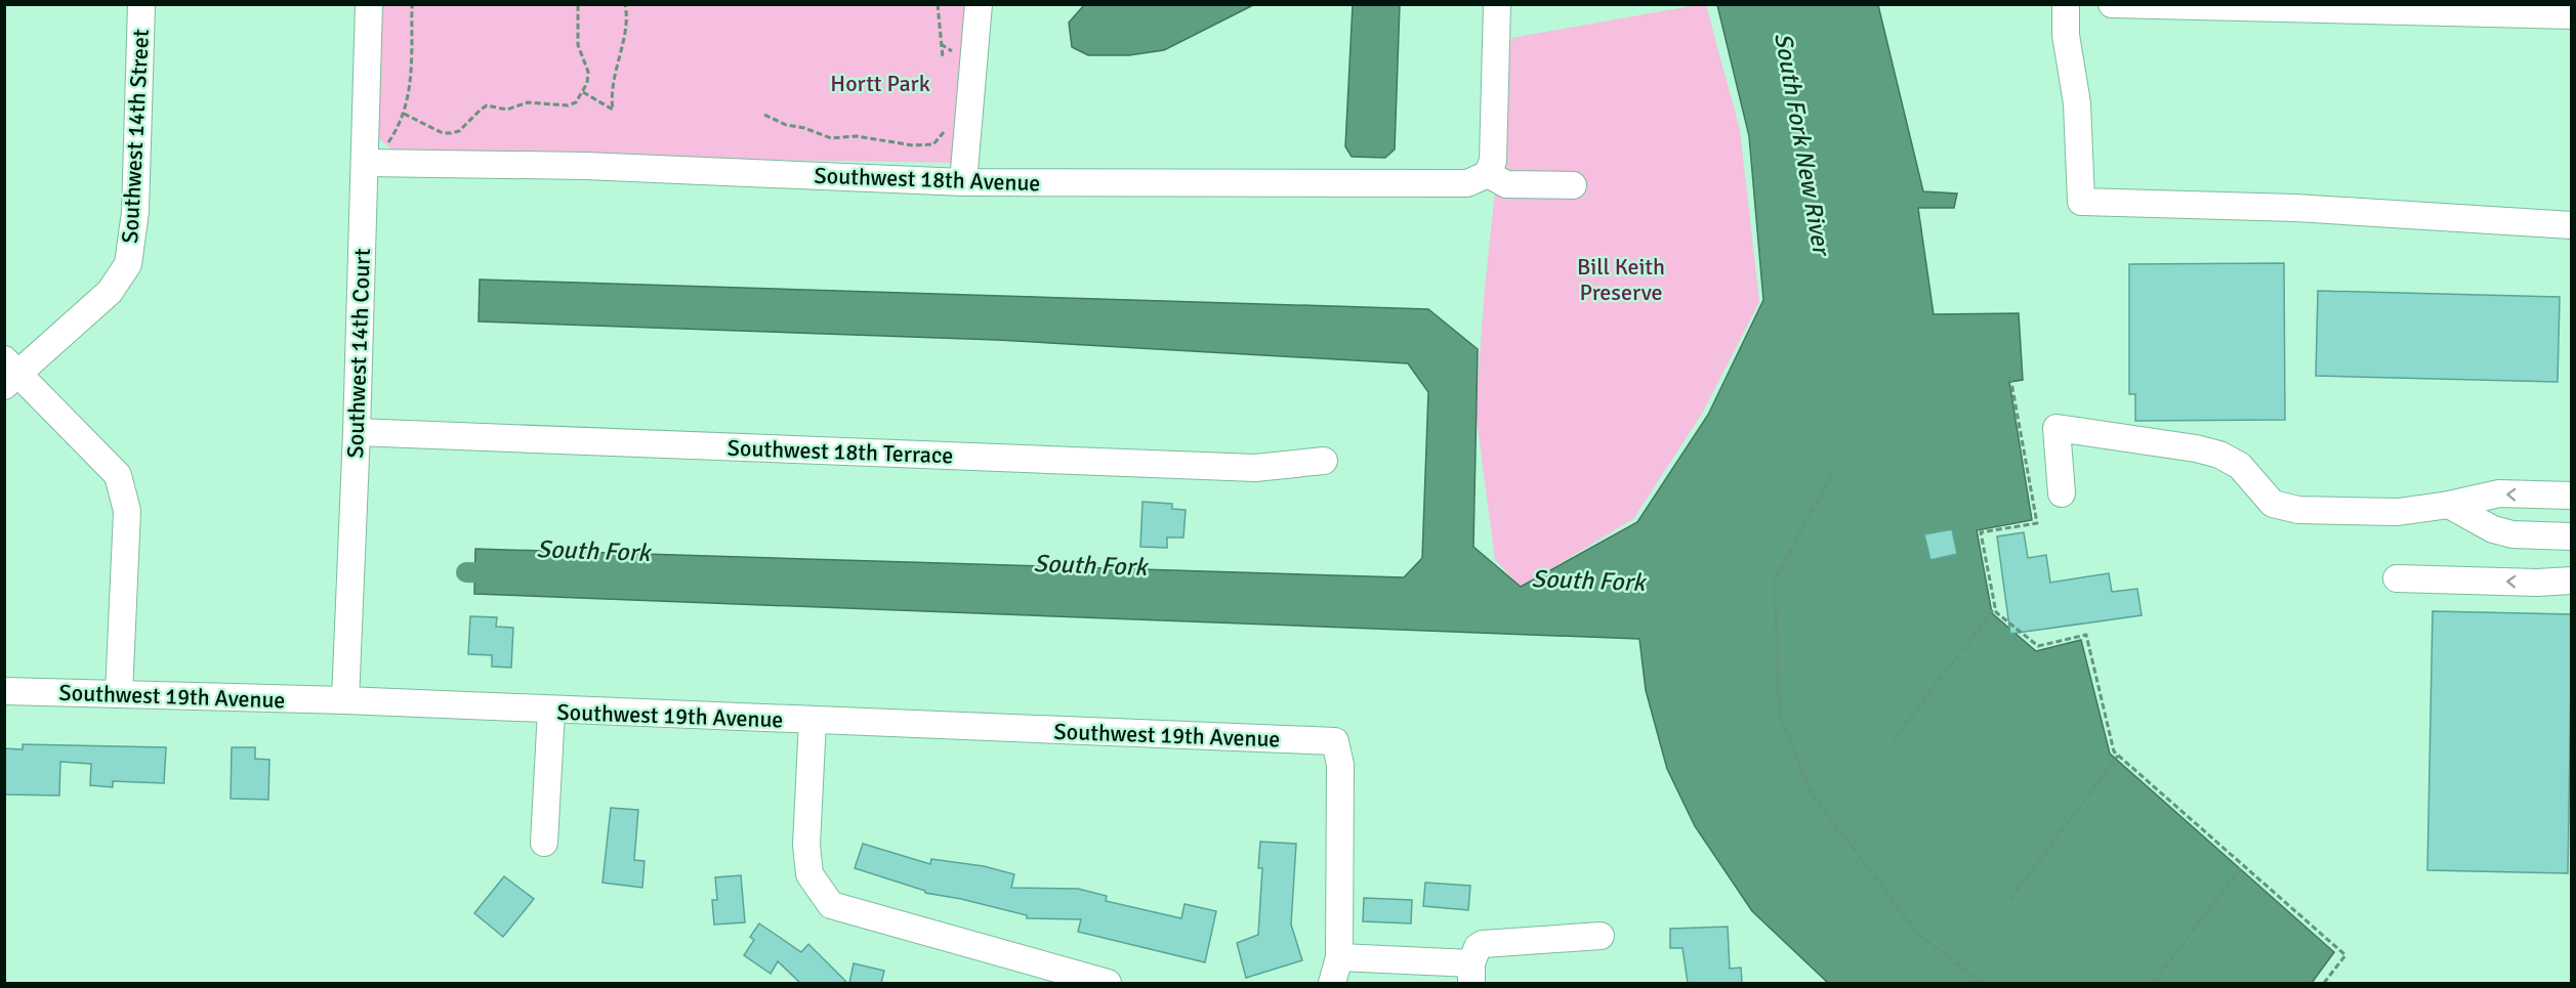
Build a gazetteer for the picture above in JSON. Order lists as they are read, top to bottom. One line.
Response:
{"streets":{"street":["Southwest 14th Street","Southwest 18th Avenue","Southwest 14th Court","Southwest 18th Terrace","Southwest 19th Avenue"]},"crossings":[["Southwest 14th Street","Southwest 19th Avenue"],["Southwest 18th Avenue","Southwest 14th Court"],["Southwest 14th Court","Southwest 18th Terrace"],["Southwest 14th Court","Southwest 19th Avenue"]],"water":["South Fork New River","South Fork"],"parks":["Hortt Park","Bill Keith Preserve"]}
